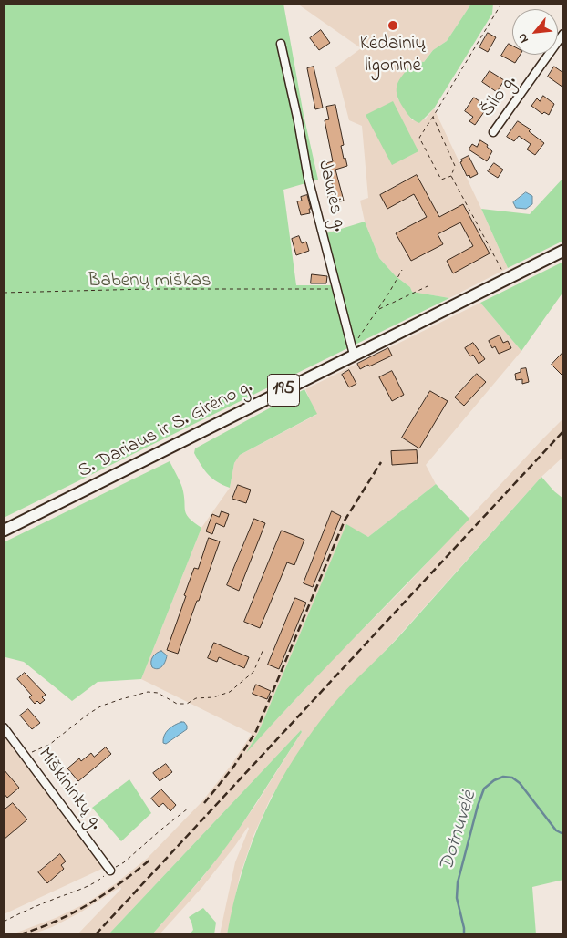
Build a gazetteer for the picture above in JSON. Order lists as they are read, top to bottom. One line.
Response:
{"streets":{"main road":["195","S. Dariaus ir S. Girėno g."],"street":["Šilo g.","Jaurės g.","Miškininkų g."]},"crossings":[["Jaurės g.","S. Dariaus ir S. Girėno g."]],"water":["Dotnuvėlė"],"parks":["Babėnų miškas"],"places":["Kėdainių ligoninė"],"north":"bottom left"}
